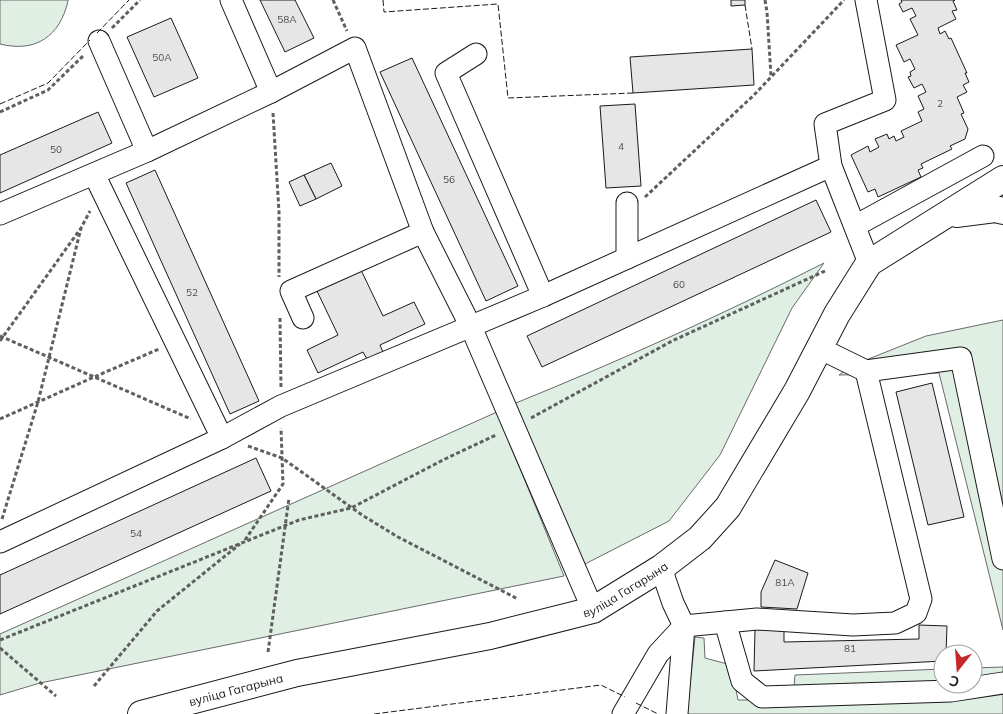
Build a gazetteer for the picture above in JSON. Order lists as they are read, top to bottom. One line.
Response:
{"streets":{"main road":["вуліца Гагарына"]},"house_numbers":["58А","50А","2","4","50","56","60","52","54","81А","81"],"north":"bottom"}
